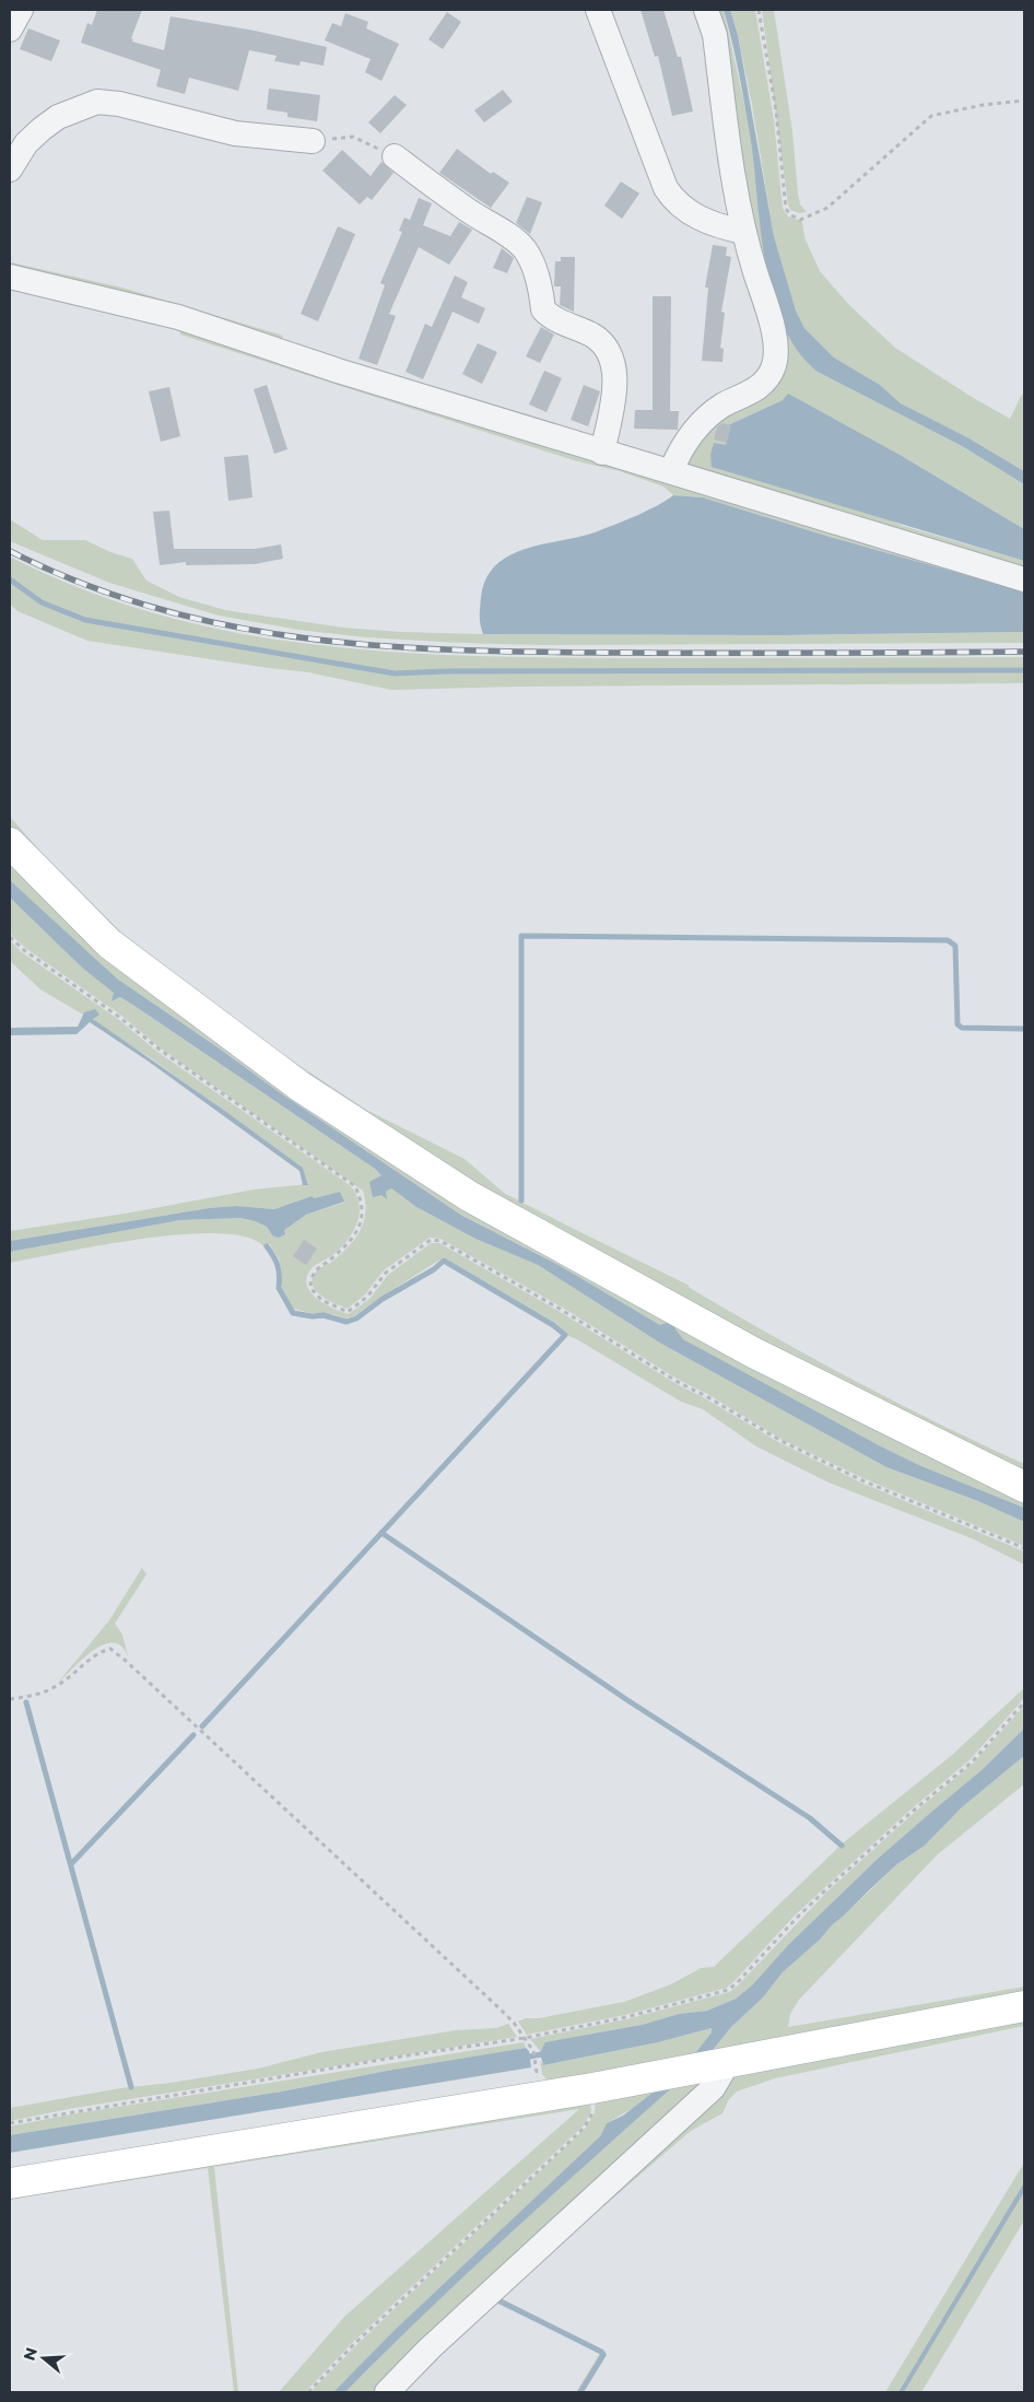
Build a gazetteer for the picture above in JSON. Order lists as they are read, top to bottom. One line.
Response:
{"north":"left"}
